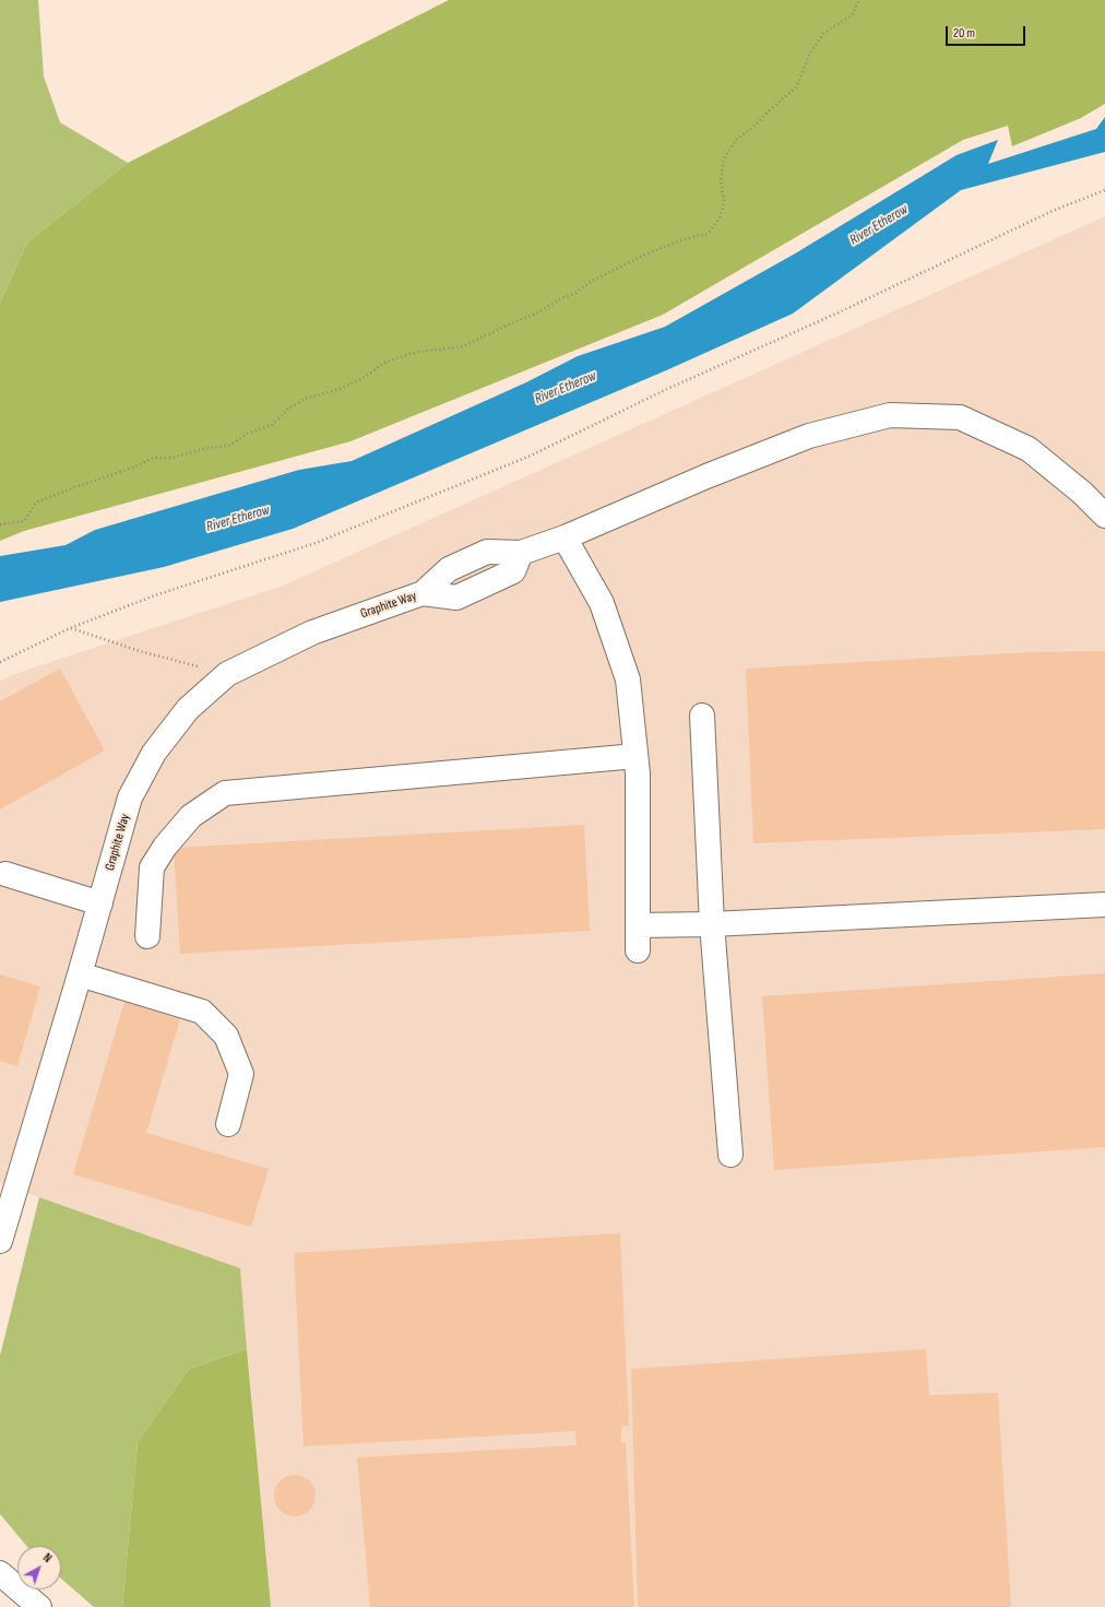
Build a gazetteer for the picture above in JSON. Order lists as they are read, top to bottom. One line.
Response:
{"streets":{"street":["Graphite Way"]},"water":["River Etherow"],"scale_bar":"20 m","north":"top right"}
